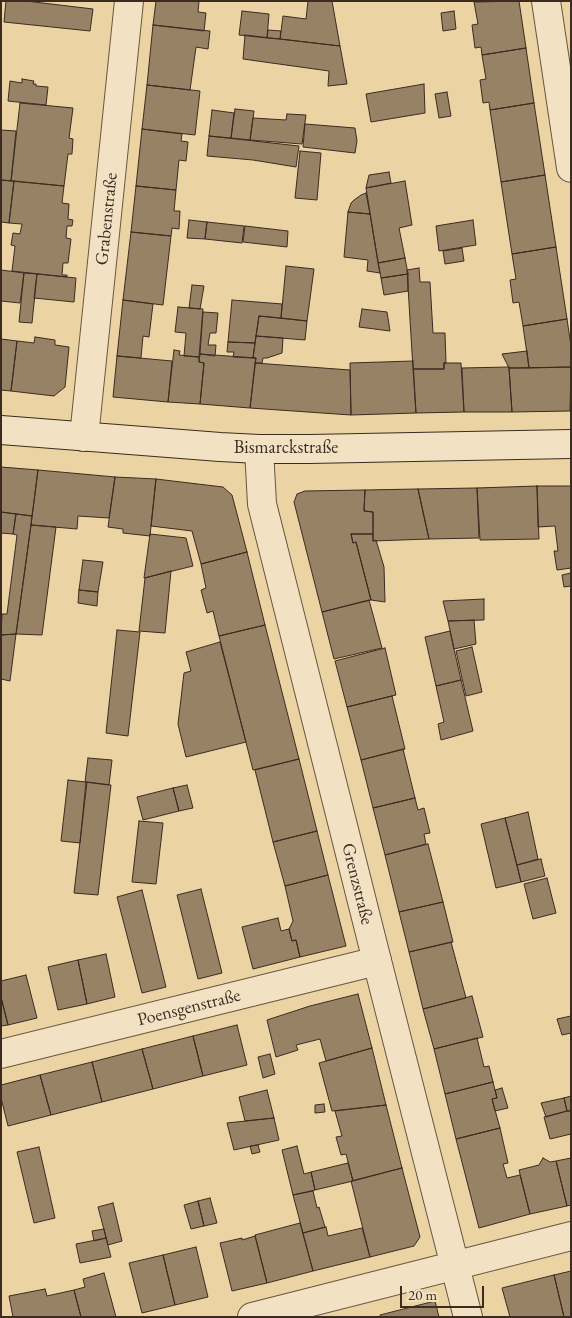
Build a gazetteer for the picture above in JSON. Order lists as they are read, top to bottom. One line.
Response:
{"streets":{"street":["Grabenstraße","Bismarckstraße","Grenzstraße","Poensgenstraße"]},"crossings":[["Grabenstraße","Bismarckstraße"],["Bismarckstraße","Grenzstraße"],["Grenzstraße","Poensgenstraße"]],"scale_bar":"20 m"}
